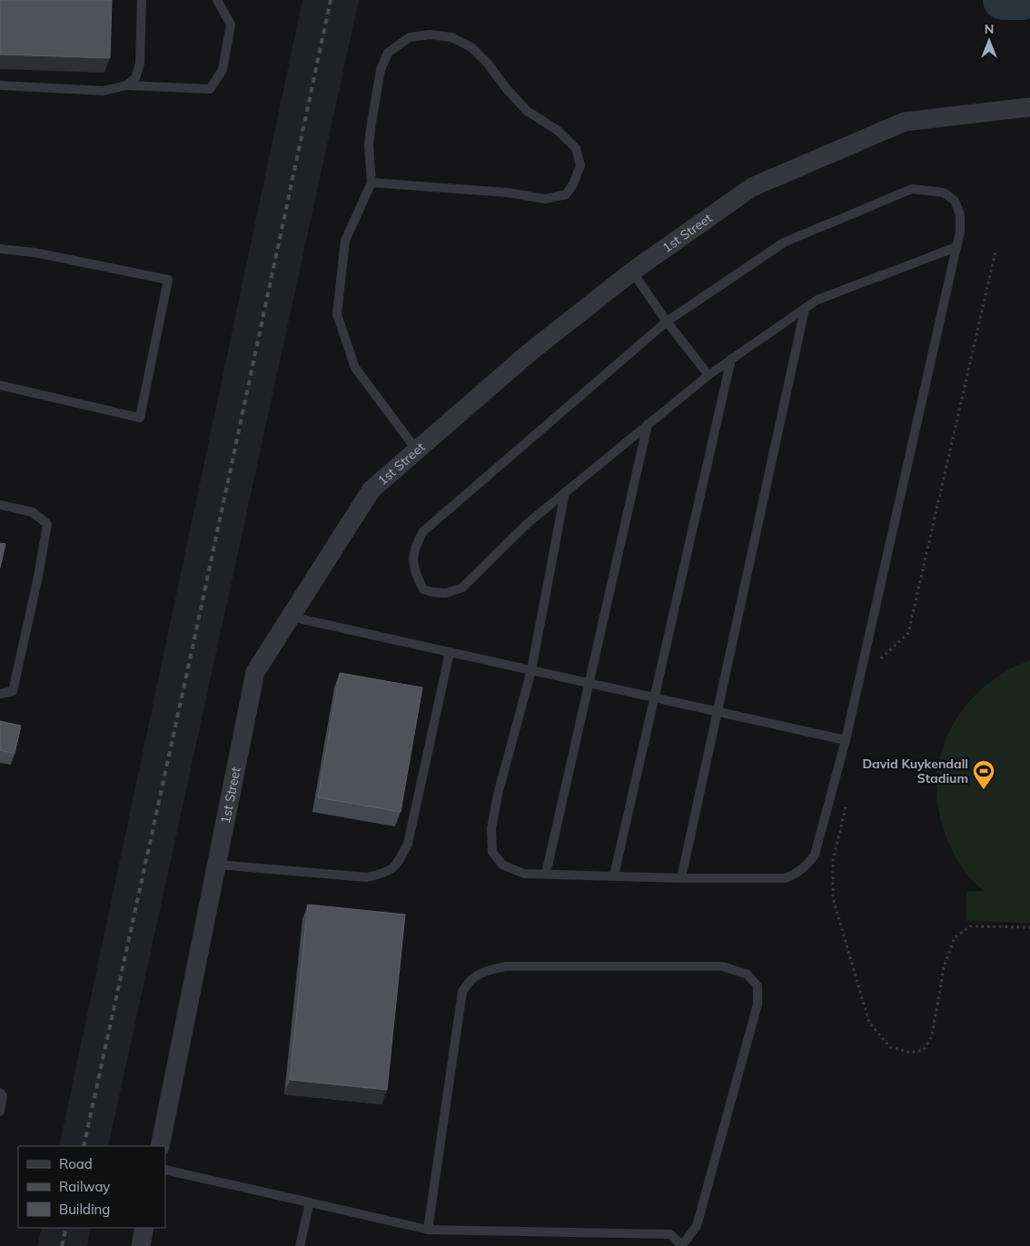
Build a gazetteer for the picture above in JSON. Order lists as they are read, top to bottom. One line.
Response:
{"streets":{"street":["1st Street"]},"places":{"sports":["David Kuykendall Stadium"]},"legend":["Road","Railway","Building"],"north":"top"}
